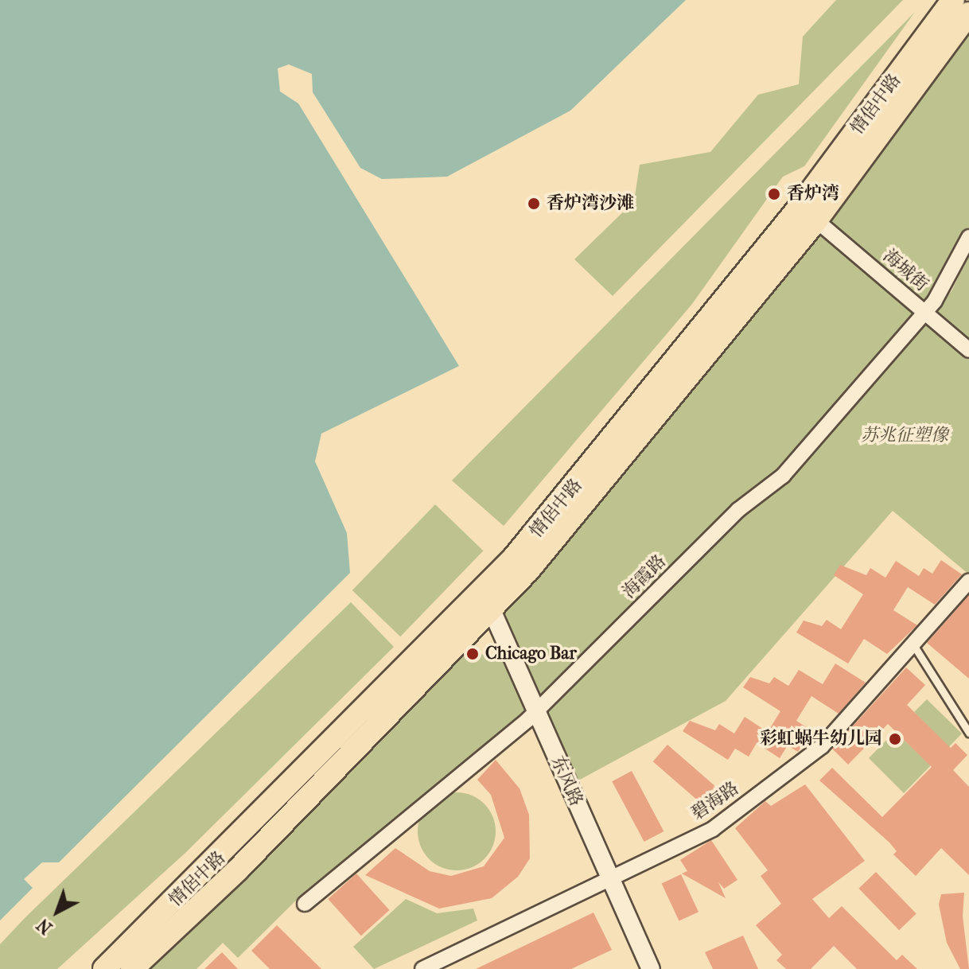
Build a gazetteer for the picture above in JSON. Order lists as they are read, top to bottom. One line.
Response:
{"streets":{"highway":["情侶中路"],"street":["海城街","海霞路","东风路","碧海路"]},"crossings":[["情侶中路","海城街"],["情侶中路","东风路"],["海城街","海霞路"],["海霞路","东风路"],["东风路","碧海路"]],"parks":["苏兆征塑像"],"places":["香炉湾","香炉湾沙滩","Chicago Bar","彩虹蜗牛幼儿园"],"north":"bottom left"}
